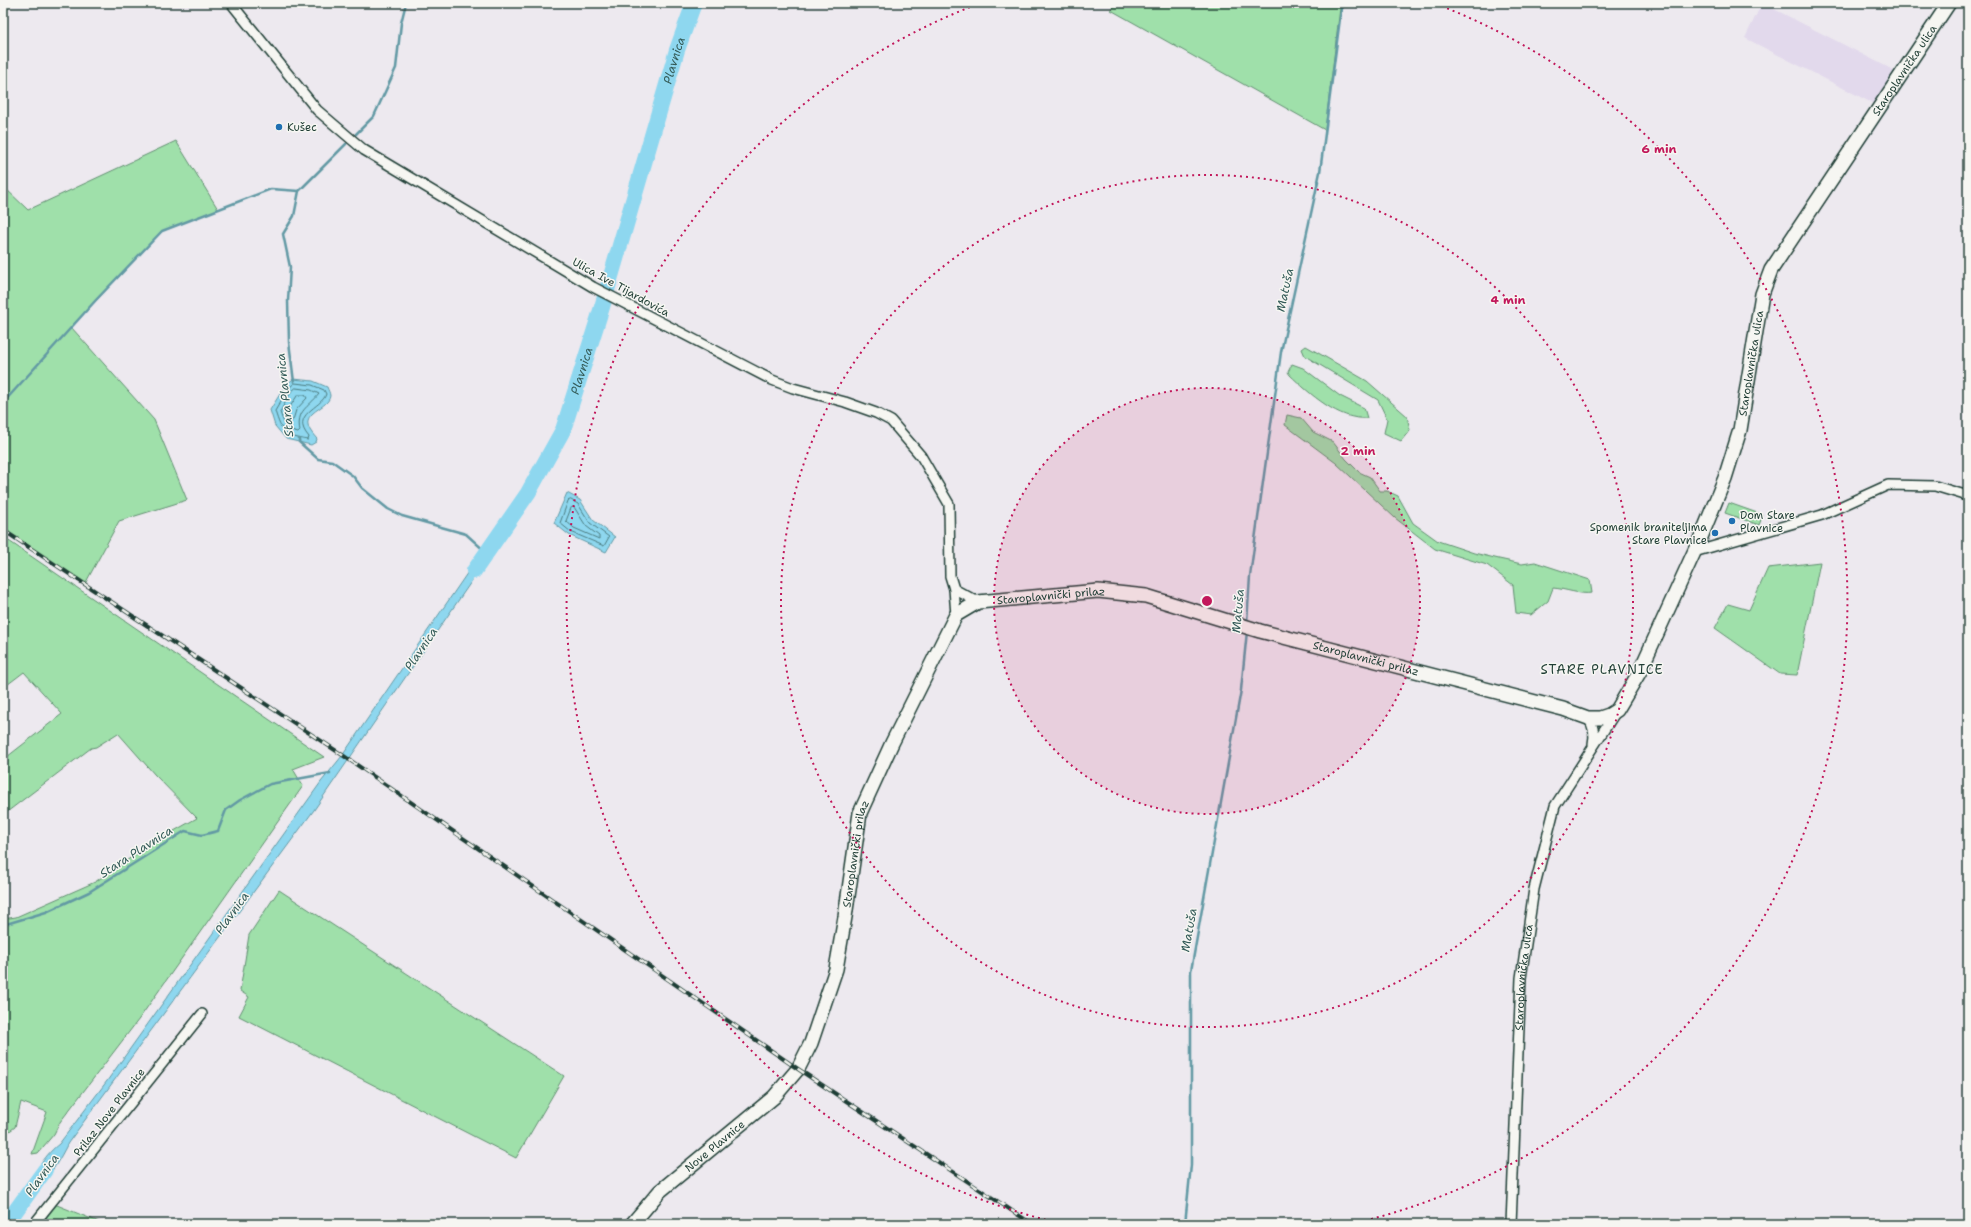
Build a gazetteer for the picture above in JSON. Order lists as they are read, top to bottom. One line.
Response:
{"streets":{"street":["Staroplavnička ulica","Ulica Ive Tijardovića","Staroplavnički prilaz","Prilaz Nove Plavnice","Nove Plavnice"]},"crossings":[["Staroplavnička ulica","Staroplavnički prilaz"],["Ulica Ive Tijardovića","Staroplavnički prilaz"],["Staroplavnički prilaz","Nove Plavnice"]],"districts":["STARE PLAVNICE"],"water":["Plavnica","Matuša","Stara Plavnica"],"places":["Kušec","Dom Stare Plavnice","Spomenik braniteljima Stare Plavnice"],"rings":["6 min","4 min","2 min"]}
